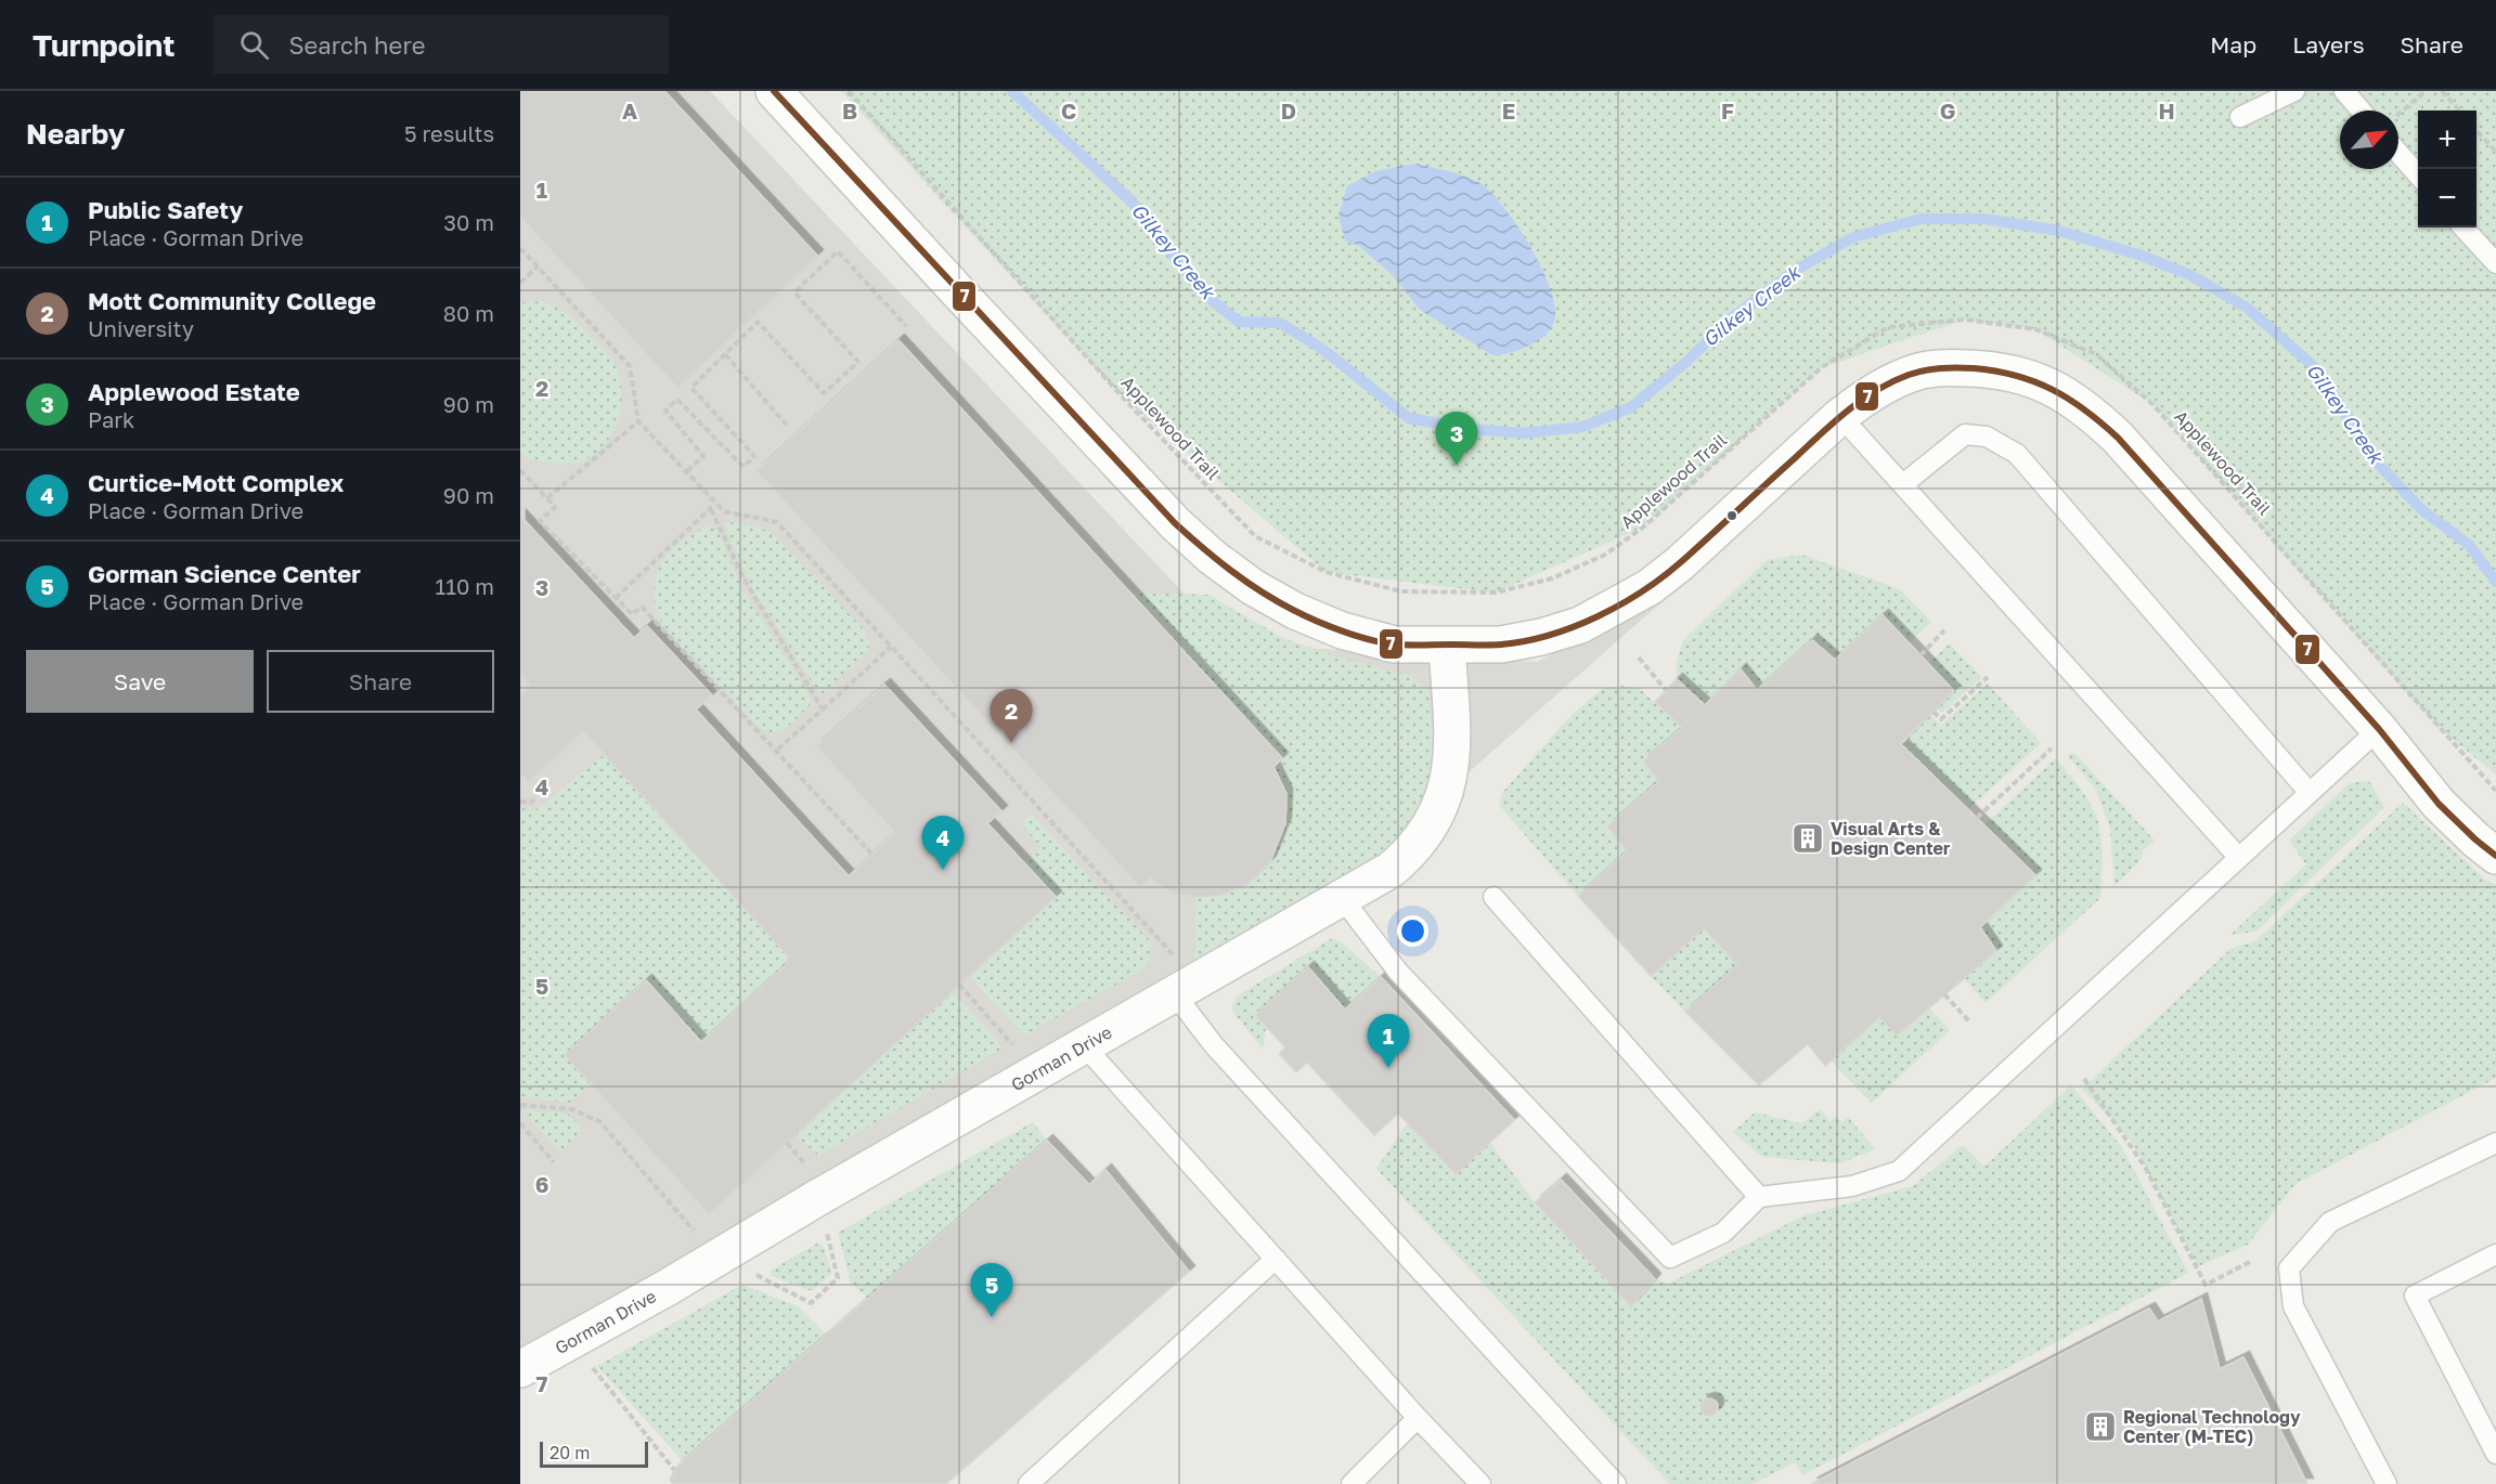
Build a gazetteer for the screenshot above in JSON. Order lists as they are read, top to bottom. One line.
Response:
{"streets":{"street":["Gorman Drive"],"path":["Applewood Trail"]},"water":["Gilkey Creek"],"places":{"building":["Visual Arts & Design Center","Regional Technology Center (M-TEC)"]},"lines":["transit line 7"],"scale_bar":"20 m","north":"top right","page":{"header":"Turnpoint","search":"Search here","nav":["Map","Layers","Share"],"heading":["Nearby","5 results"],"map_buttons":["+","−"],"list":[{"mark":"1","name":"Public Safety","note":"Place · Gorman Drive","value":"30 m"},{"mark":"2","name":"Mott Community College","note":"University","value":"80 m"},{"mark":"3","name":"Applewood Estate","note":"Park","value":"90 m"},{"mark":"4","name":"Curtice-Mott Complex","note":"Place · Gorman Drive","value":"90 m"},{"mark":"5","name":"Gorman Science Center","note":"Place · Gorman Drive","value":"110 m"}],"pins":["3","2","4","1","5"],"buttons":["Save","Share"],"scale":"20 m"},"grid":{"columns":["A","B","C","D","E","F","G","H"],"rows":["1","2","3","4","5","6","7"]}}
